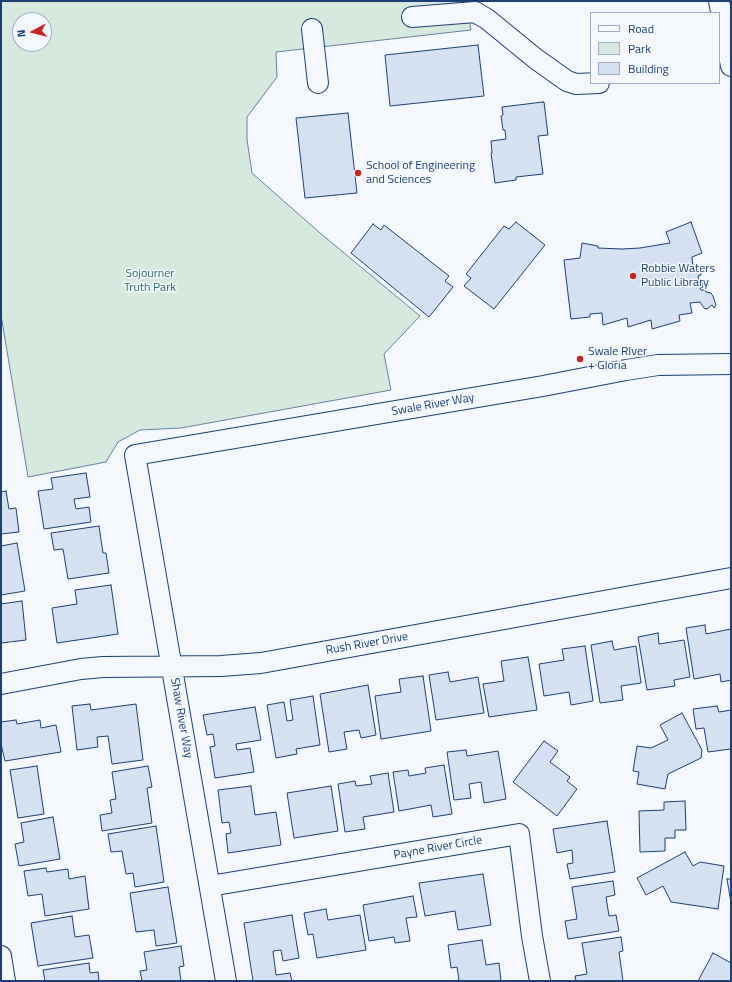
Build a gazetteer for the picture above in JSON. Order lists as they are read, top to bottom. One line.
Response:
{"streets":{"street":["Swale River Way","Rush River Drive","Shaw River Way","Payne River Circle"]},"crossings":[["Swale River Way","Shaw River Way"],["Rush River Drive","Shaw River Way"],["Shaw River Way","Payne River Circle"]],"parks":["Sojourner Truth Park"],"places":["School of Engineering and Sciences","Robbie Waters Public Library","Swale RIver + Gloria"],"legend":["Road","Park","Building"],"north":"left"}
